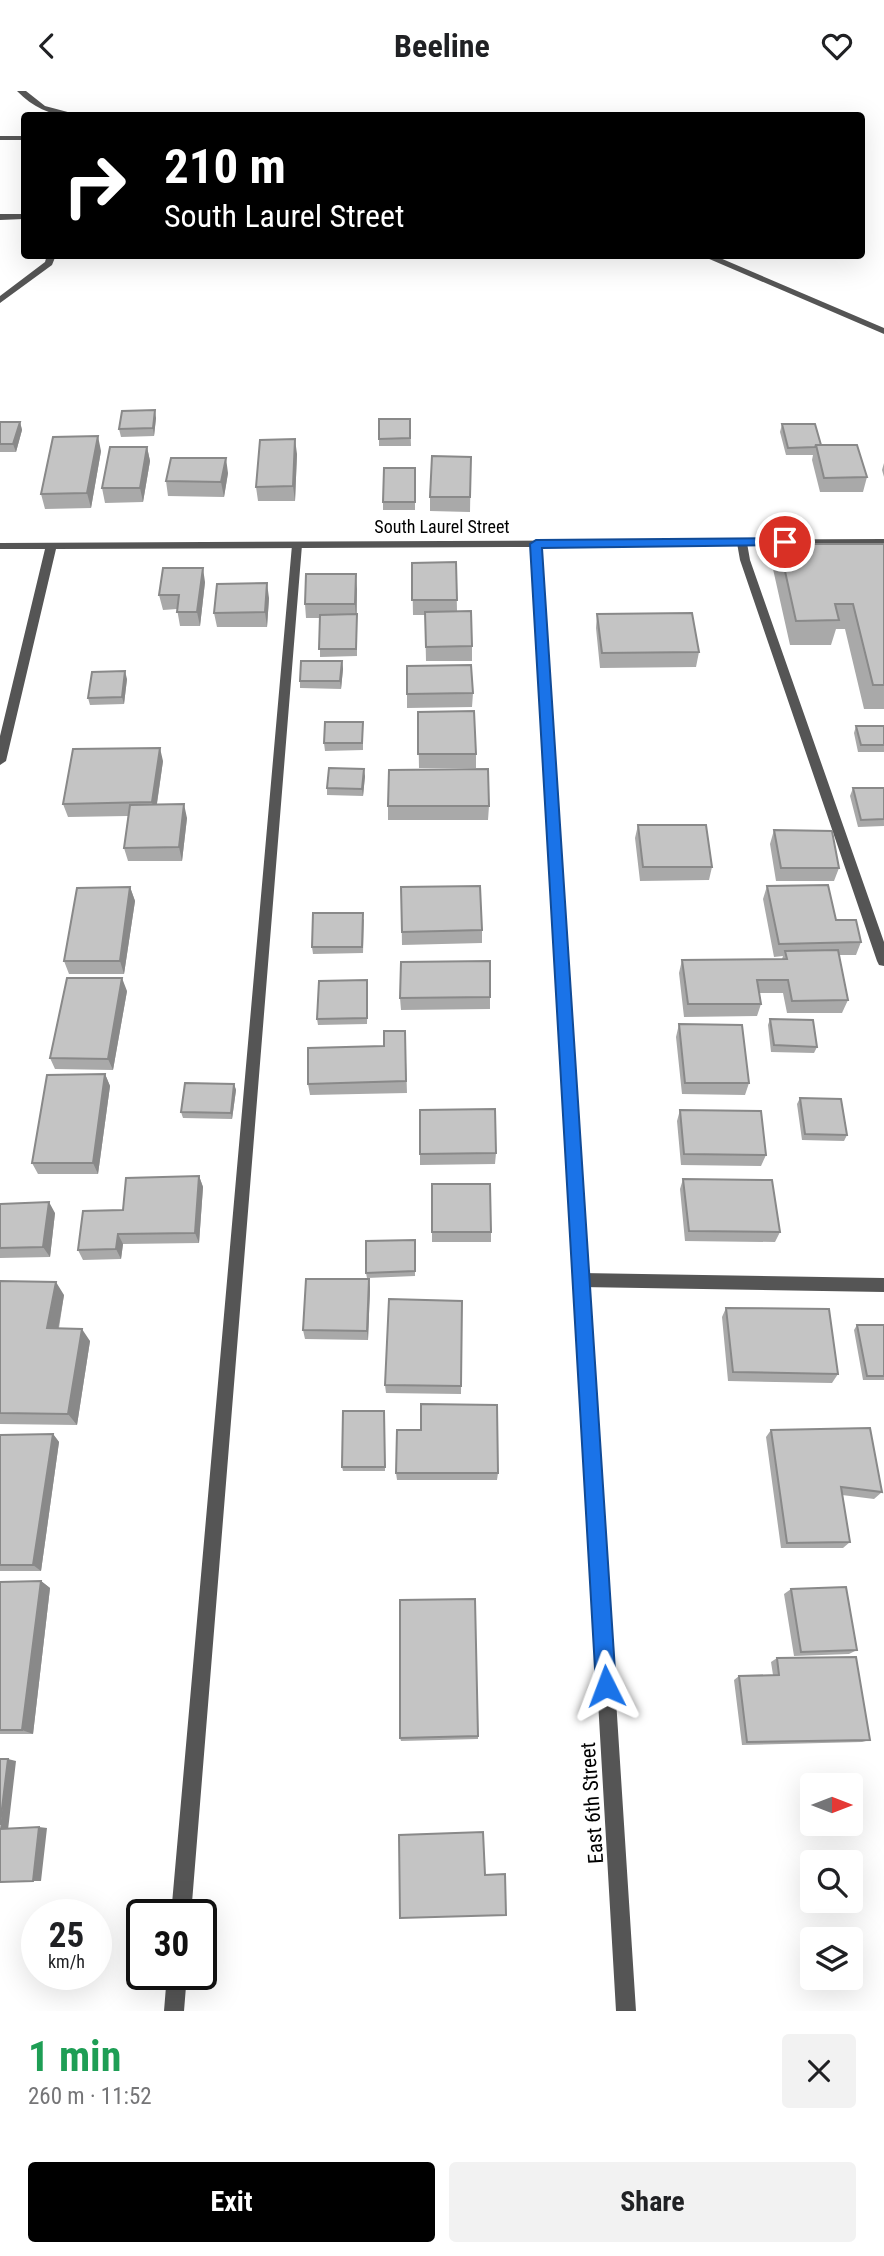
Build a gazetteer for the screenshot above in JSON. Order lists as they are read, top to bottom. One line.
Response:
{"streets":{"street":["South Laurel Street","East 6th Street"]},"crossings":[["South Laurel Street","East 6th Street"]],"north":"right","page":{"header":"Beeline","turn":["210 m","South Laurel Street"],"speed":"25 km/h","limit":"30","heading":["1 min","260 m · 11:52"],"buttons":["Exit","Share"]}}
